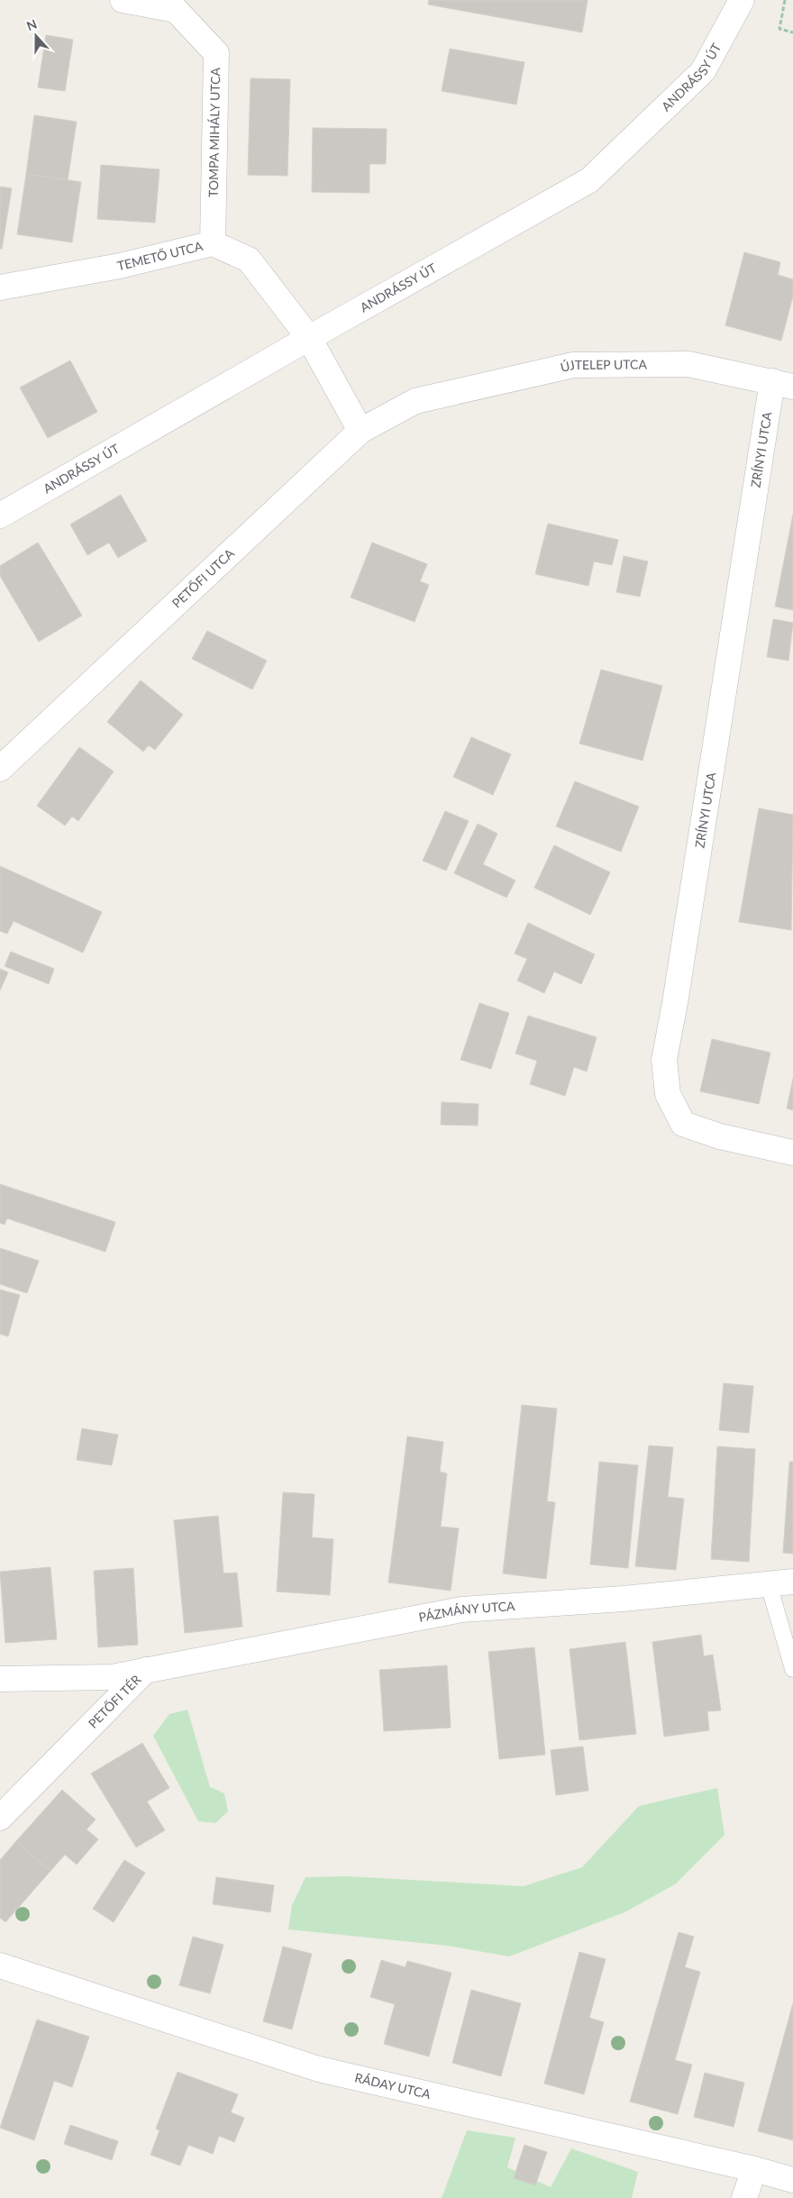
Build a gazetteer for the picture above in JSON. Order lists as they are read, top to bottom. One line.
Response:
{"streets":{"street":["ANDRÁSSY ÚT","TOMPA MIHÁLY UTCA","TEMETŐ UTCA","ÚJTELEP UTCA","ZRÍNYI UTCA","PETŐFI UTCA","PÁZMÁNY UTCA","PETŐFI TÉR","RÁDAY UTCA"]},"crossings":[["ANDRÁSSY ÚT","TEMETŐ UTCA"],["TOMPA MIHÁLY UTCA","TEMETŐ UTCA"],["TEMETŐ UTCA","PETŐFI UTCA"],["ÚJTELEP UTCA","ZRÍNYI UTCA"],["ÚJTELEP UTCA","PETŐFI UTCA"],["PÁZMÁNY UTCA","PETŐFI TÉR"]],"north":"top"}
